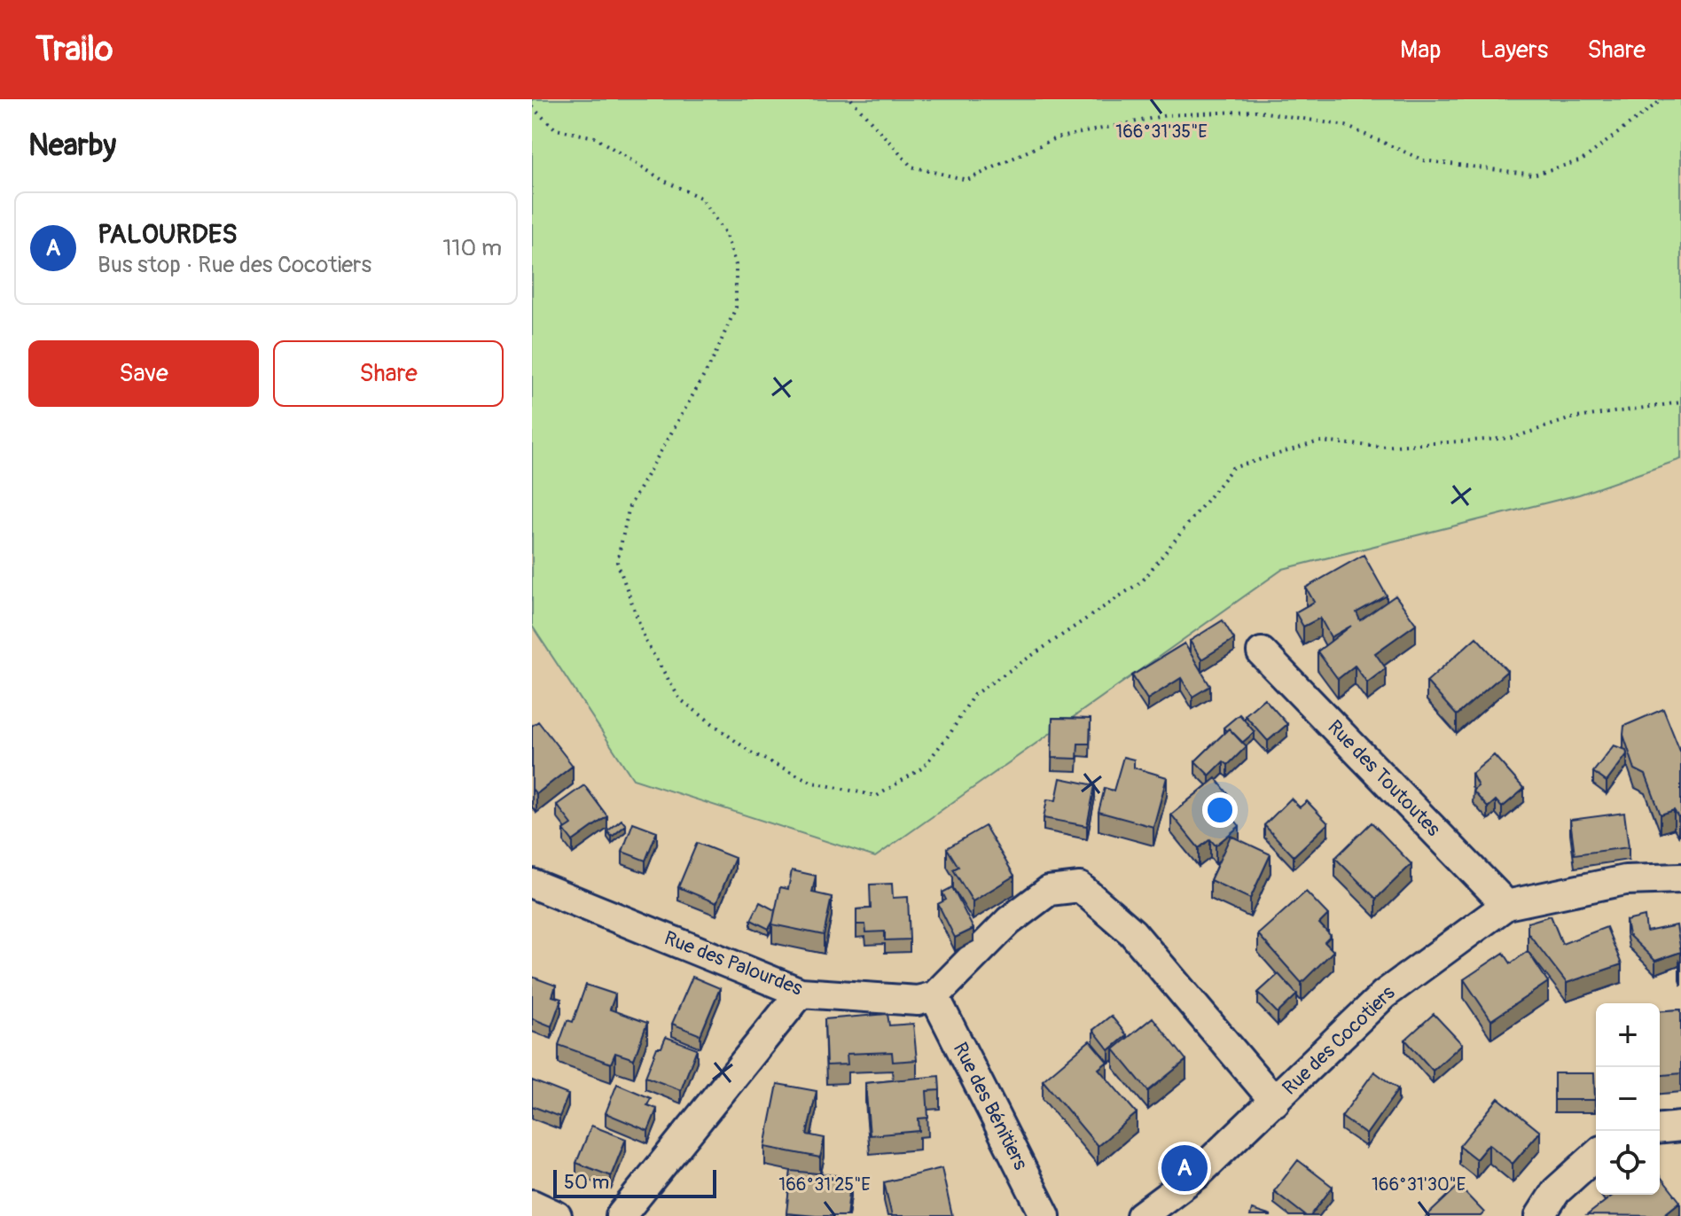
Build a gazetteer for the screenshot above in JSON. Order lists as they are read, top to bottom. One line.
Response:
{"streets":{"street":["Rue des Toutoutes","Rue des Palourdes","Rue des Cocotiers","Rue des Bénitiers"]},"crossings":[["Rue des Toutoutes","Rue des Cocotiers"],["Rue des Palourdes","Rue des Bénitiers"]],"scale_bar":"50 m","page":{"header":"Trailo","nav":["Map","Layers","Share"],"heading":"Nearby","list":[{"mark":"A","name":"PALOURDES","note":"Bus stop · Rue des Cocotiers","value":"110 m"}],"buttons":["Save","Share"],"map_buttons":["+","−"],"pins":"A","scale":"50 m"},"coordinates":["166°31'35\"E","166°31'25\"E","166°31'30\"E"]}
